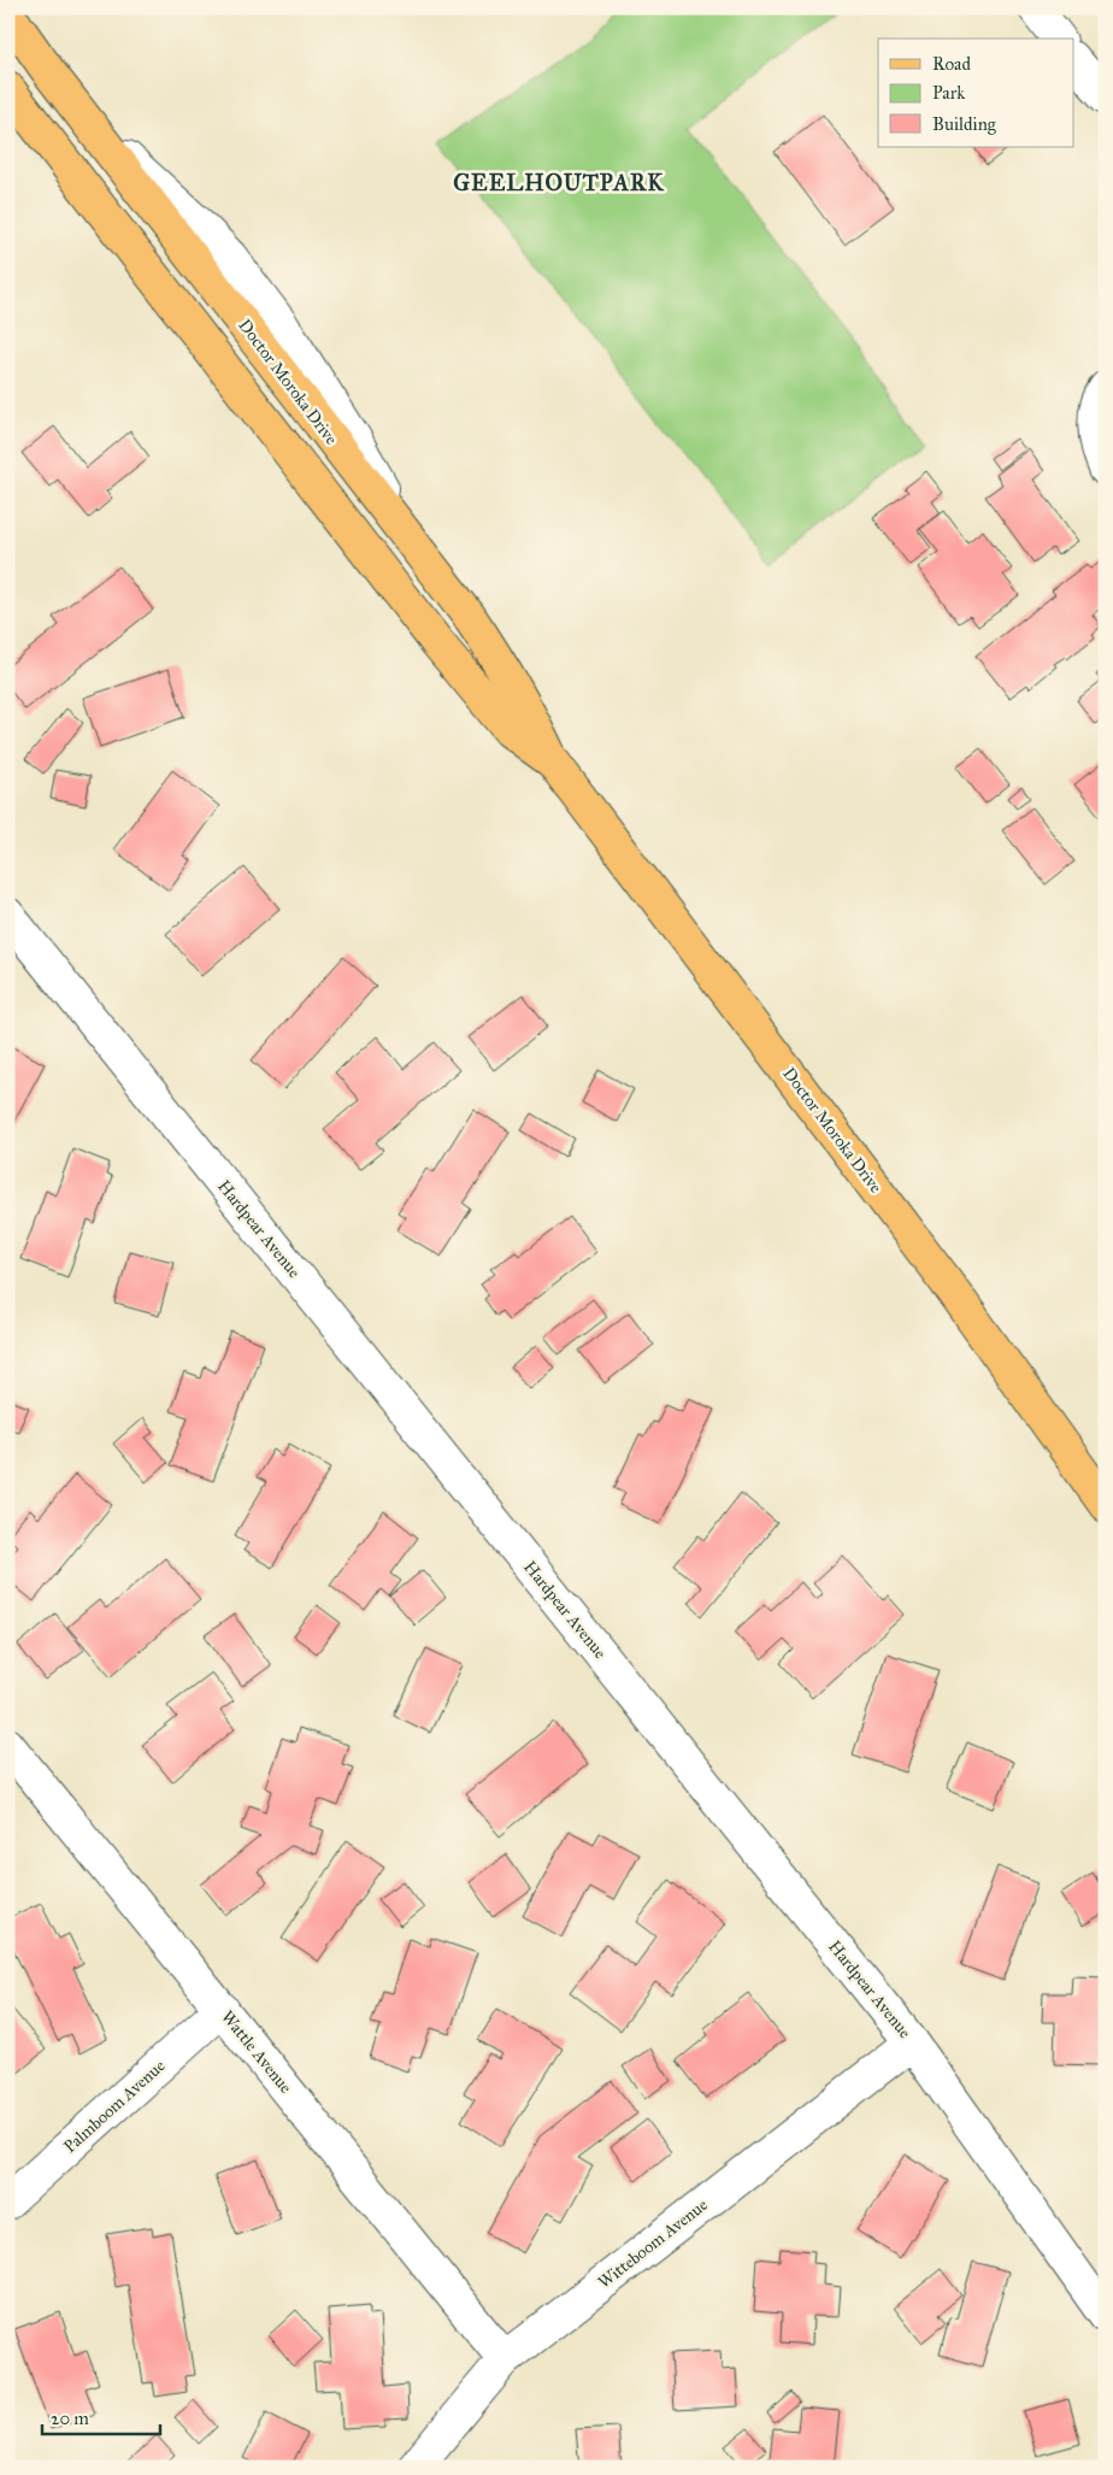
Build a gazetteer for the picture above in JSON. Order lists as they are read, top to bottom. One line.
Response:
{"streets":{"main road":["Doctor Moroka Drive"],"street":["Hardpear Avenue","Wattle Avenue","Palmboom Avenue","Witteboom Avenue"]},"crossings":[["Hardpear Avenue","Witteboom Avenue"],["Wattle Avenue","Palmboom Avenue"],["Wattle Avenue","Witteboom Avenue"]],"districts":["GEELHOUTPARK"],"legend":["Road","Park","Building"],"scale_bar":"20 m"}
